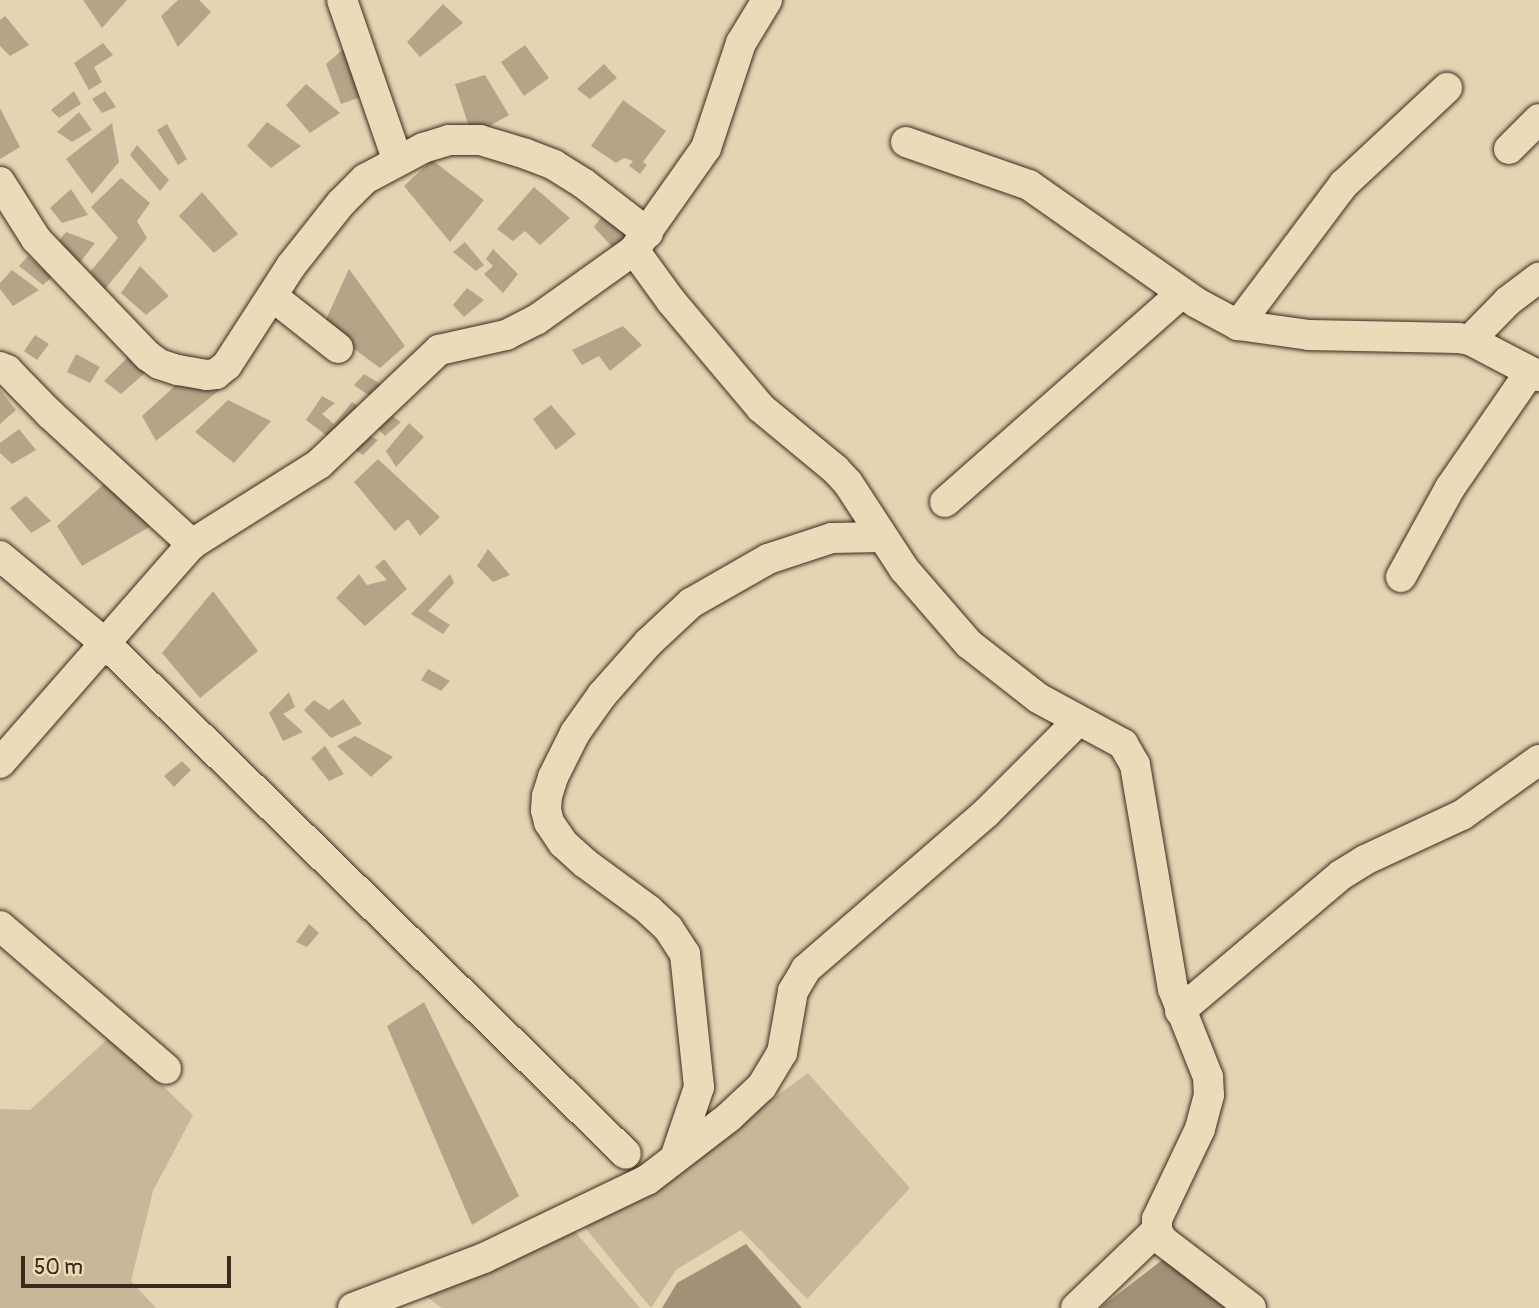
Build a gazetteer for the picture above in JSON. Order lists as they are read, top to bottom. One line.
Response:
{"scale_bar":"50 m"}
